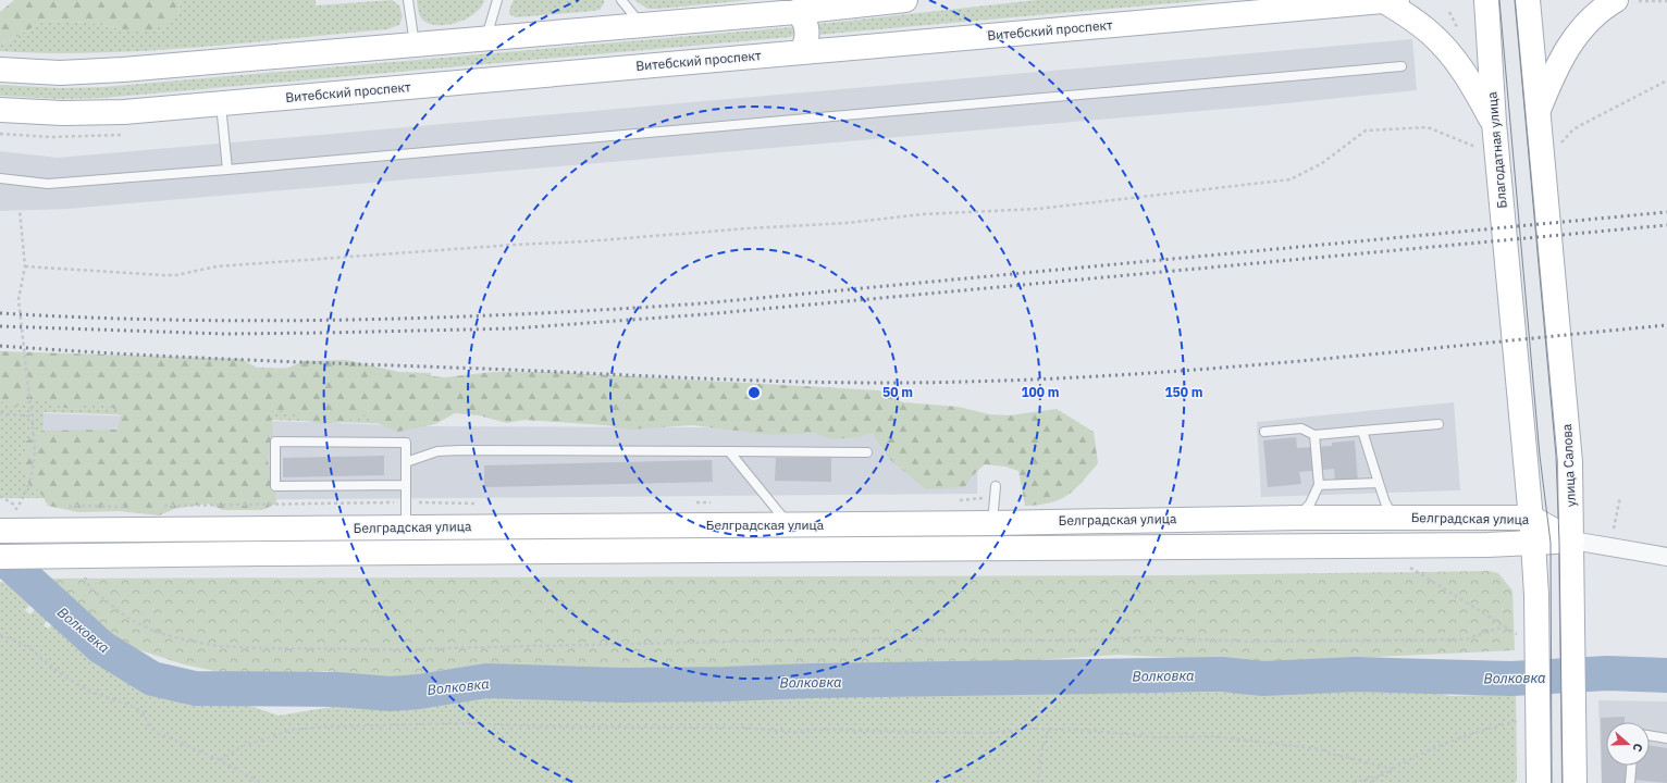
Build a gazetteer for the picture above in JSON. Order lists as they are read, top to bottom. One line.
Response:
{"streets":{"main road":["Витебский проспект","Благодатная улица","улица Салова","Белградская улица"]},"crossings":[["Благодатная улица","Белградская улица"],["улица Салова","Белградская улица"]],"water":["Волковка"],"north":"right","rings":["50 m","100 m","150 m"]}
